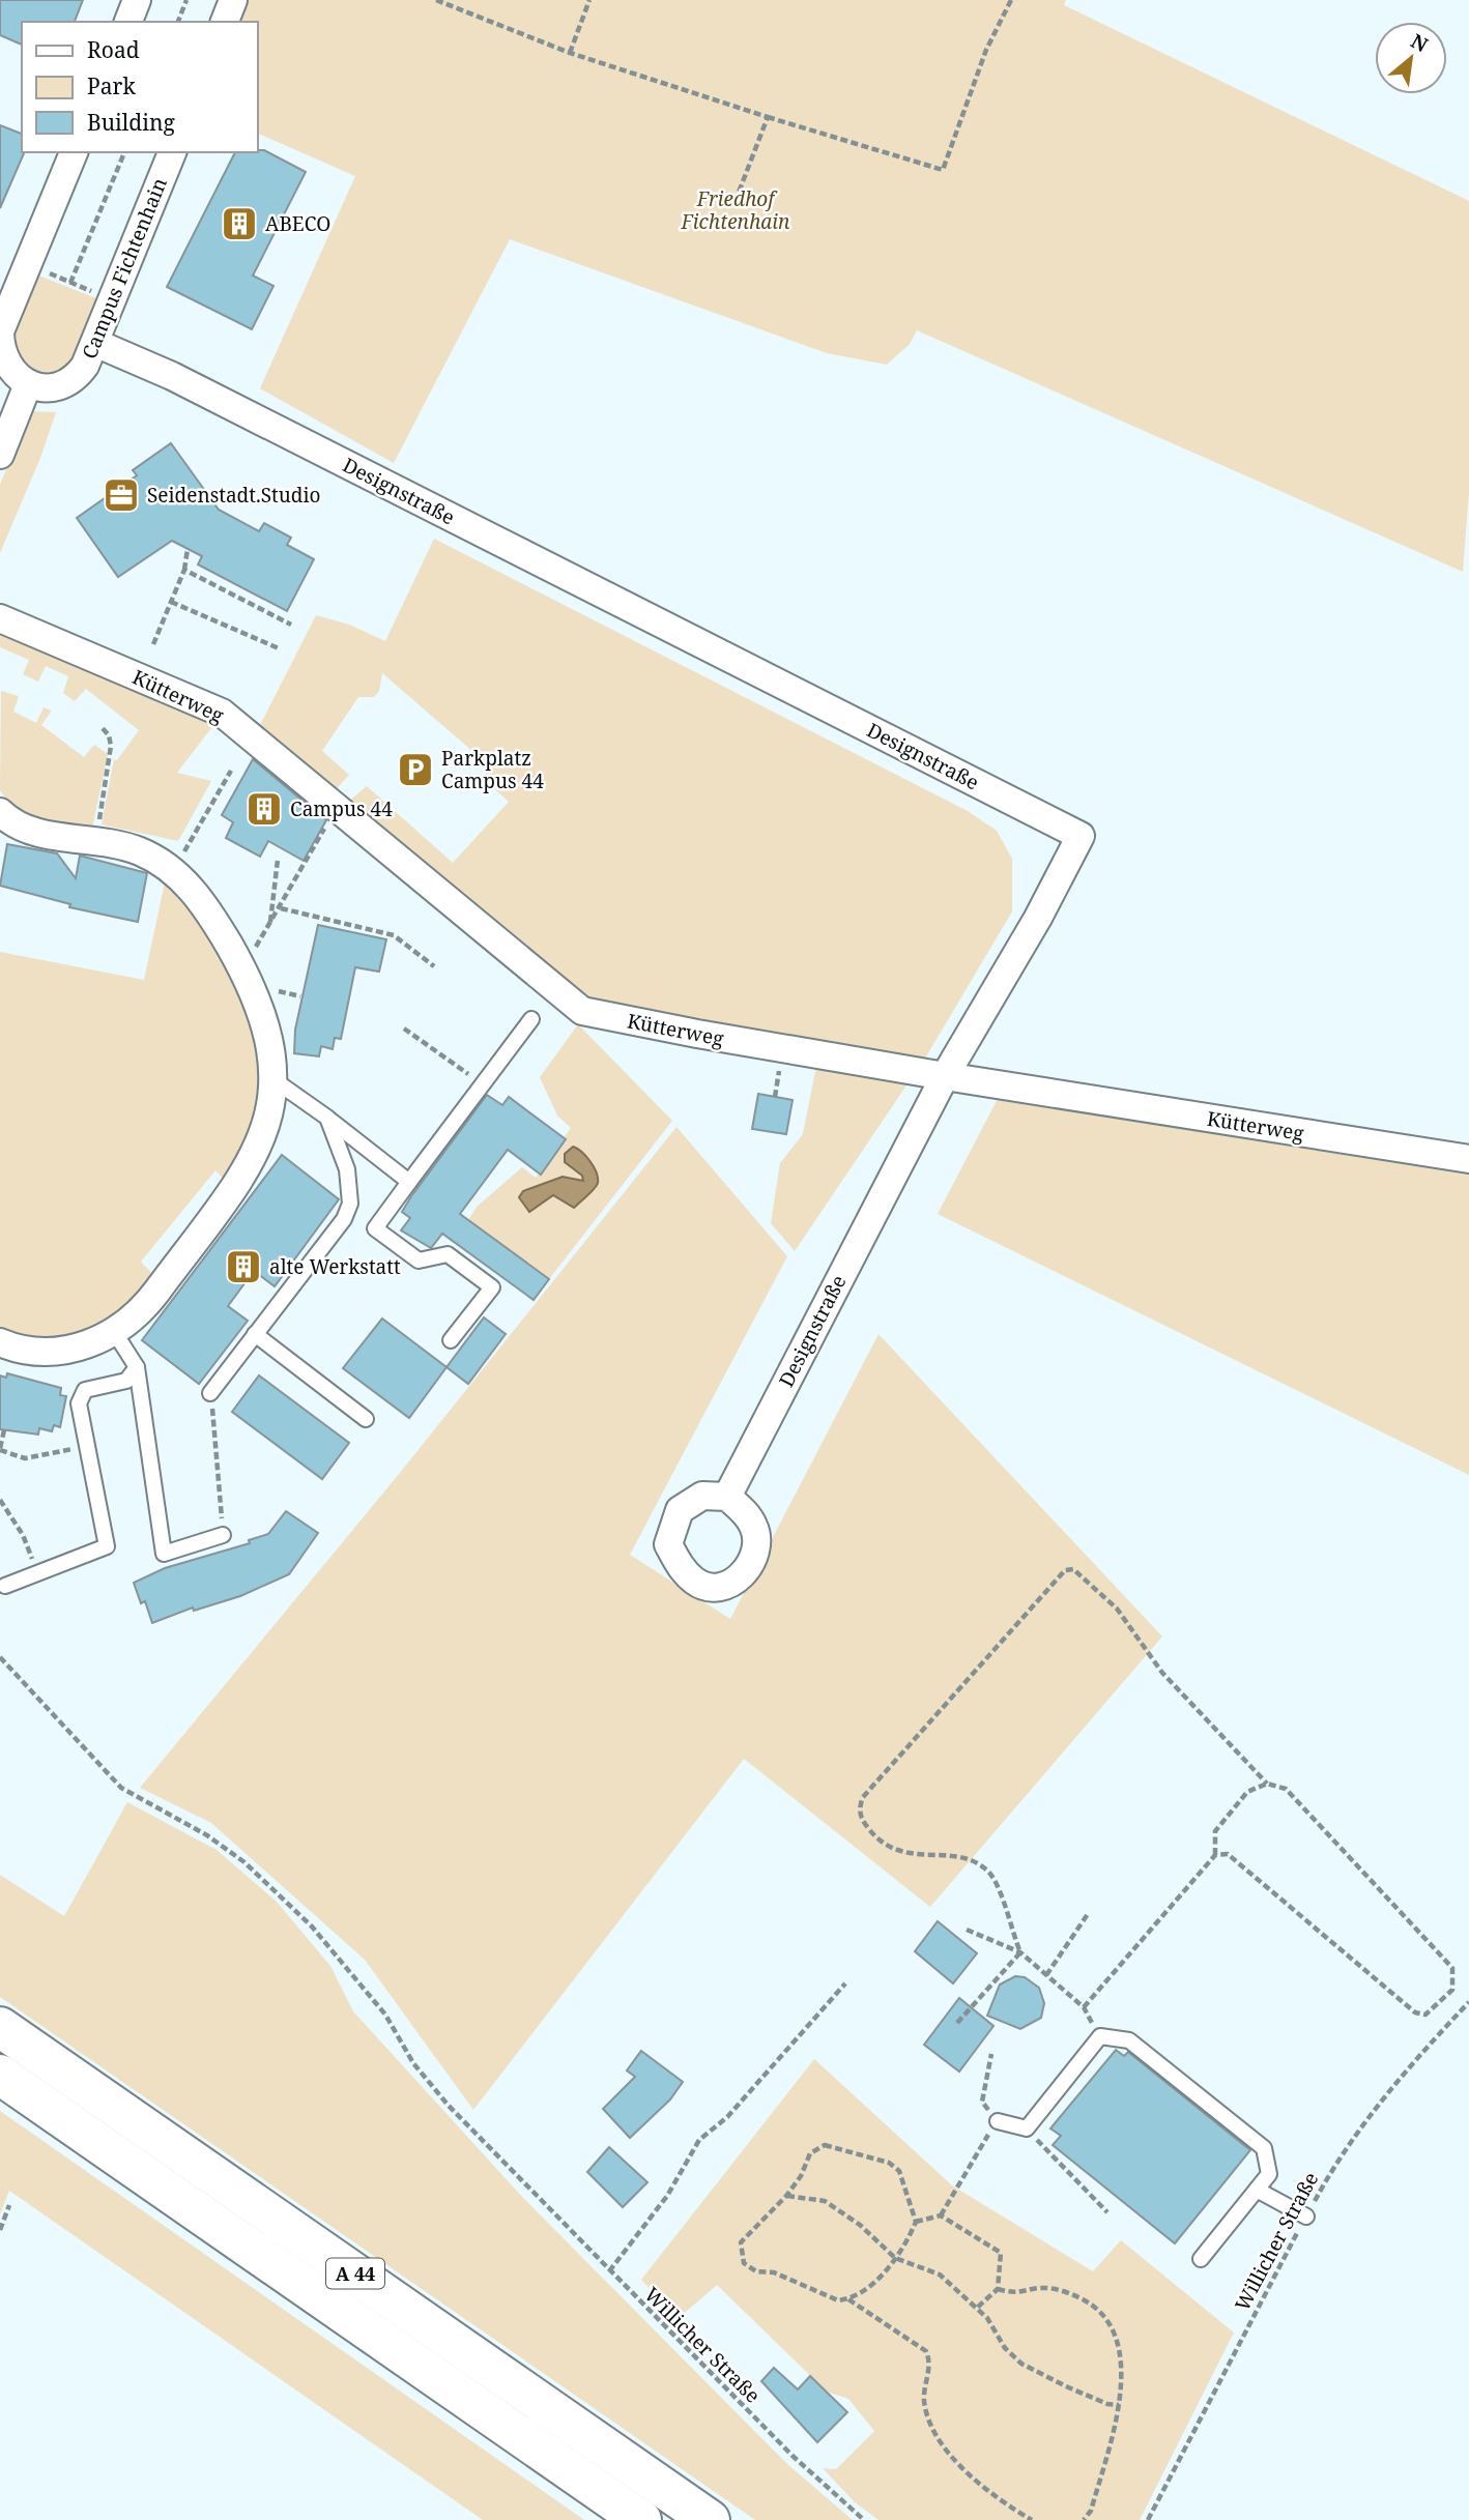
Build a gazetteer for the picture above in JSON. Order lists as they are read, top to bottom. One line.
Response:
{"streets":{"highway":["A 44"],"street":["Campus Fichtenhain","Designstraße","Kütterweg"],"path":["Willicher Straße"]},"crossings":[["Campus Fichtenhain","Designstraße"],["Designstraße","Kütterweg"]],"parks":["Friedhof Fichtenhain"],"places":{"building":["ABECO","Campus 44","alte Werkstatt"],"office":["Seidenstadt.Studio"],"parking":["Parkplatz Campus 44"]},"legend":["Road","Park","Building"],"north":"top right"}
